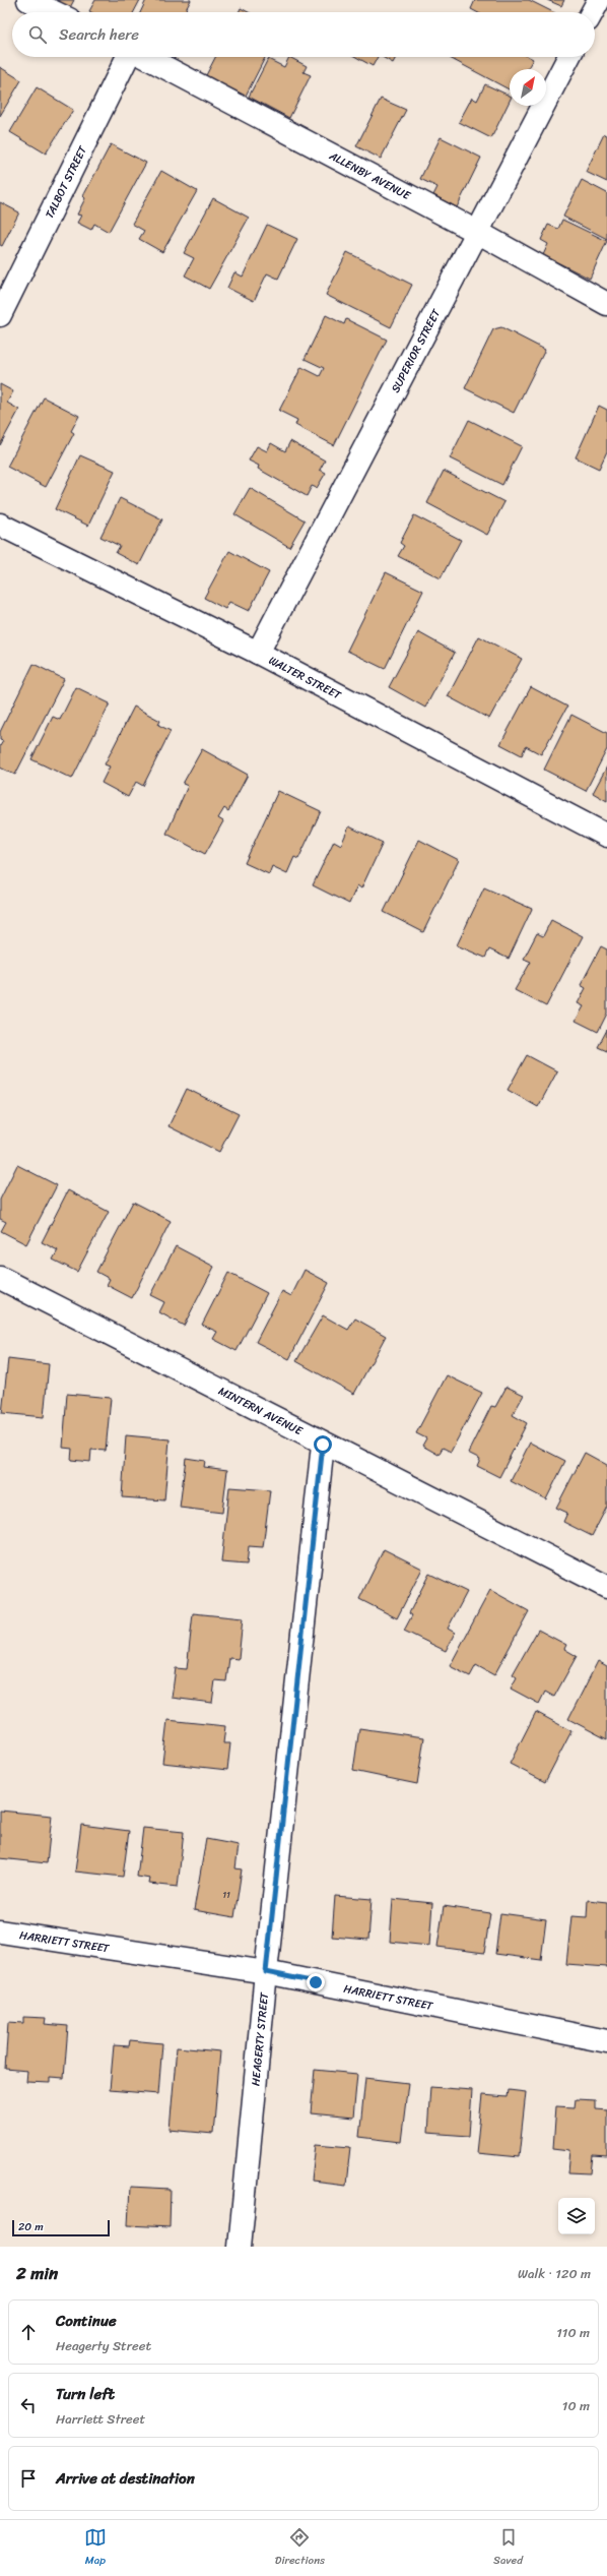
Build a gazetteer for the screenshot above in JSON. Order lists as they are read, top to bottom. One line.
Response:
{"streets":{"street":["ALLENBY AVENUE","TALBOT STREET","SUPERIOR STREET","WALTER STREET","MINTERN AVENUE","HARRIETT STREET","HEAGERTY STREET"]},"crossings":[["ALLENBY AVENUE","SUPERIOR STREET"],["SUPERIOR STREET","WALTER STREET"],["MINTERN AVENUE","HEAGERTY STREET"],["HARRIETT STREET","HEAGERTY STREET"]],"house_numbers":["11"],"scale_bar":"20 m","north":"top right","page":{"search":"Search here","scale":"20 m","heading":["2 min","Walk · 120 m"],"list":[["Continue","Heagerty Street","110 m"],["Turn left","Harriett Street","10 m"],"Arrive at destination"],"nav":["Map","Directions","Saved"]}}
